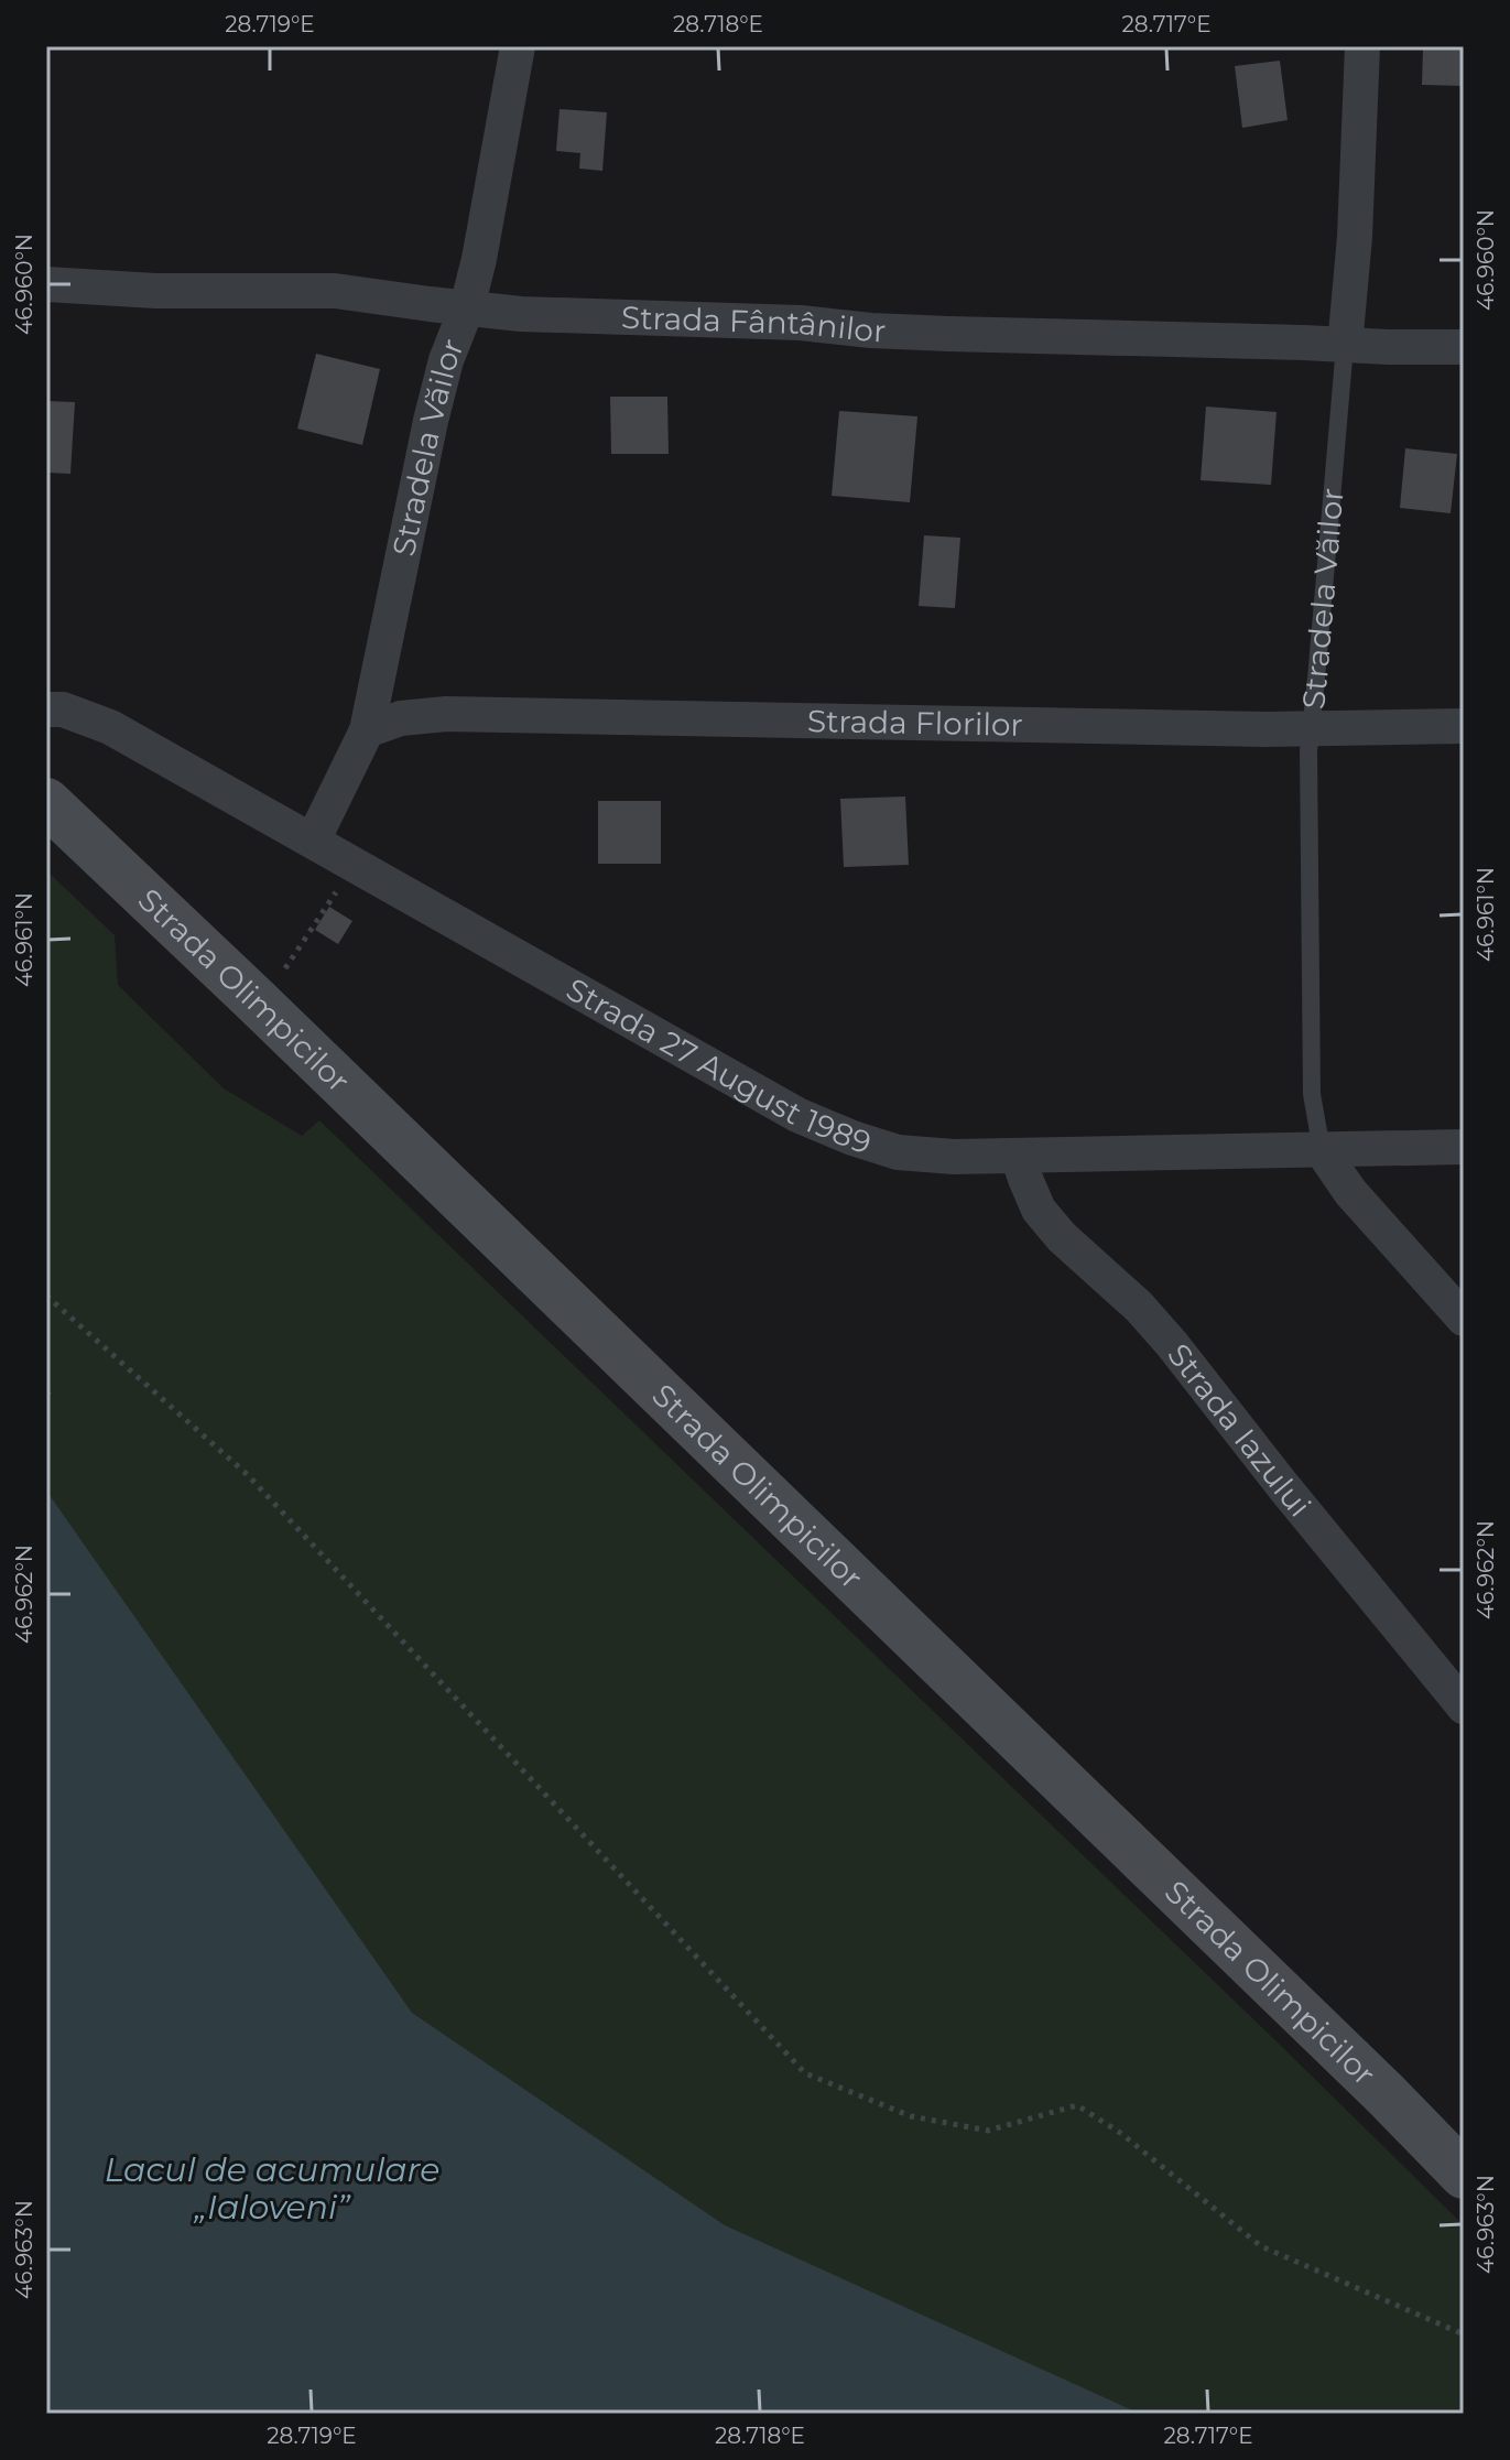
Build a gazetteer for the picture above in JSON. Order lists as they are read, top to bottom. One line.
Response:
{"streets":{"main road":["Strada Olimpicilor"],"street":["Strada Fântânilor","Stradela Văilor","Strada Florilor","Strada 27 August 1989","Strada Iazului"]},"crossings":[["Strada Fântânilor","Stradela Văilor"],["Stradela Văilor","Strada Florilor"],["Stradela Văilor","Strada 27 August 1989"],["Strada 27 August 1989","Strada Iazului"]],"water":["Lacul de acumulare „Ialoveni”"],"coordinates":["28.719°E","28.718°E","28.717°E","46.960°N","46.961°N","46.962°N","46.963°N"]}
